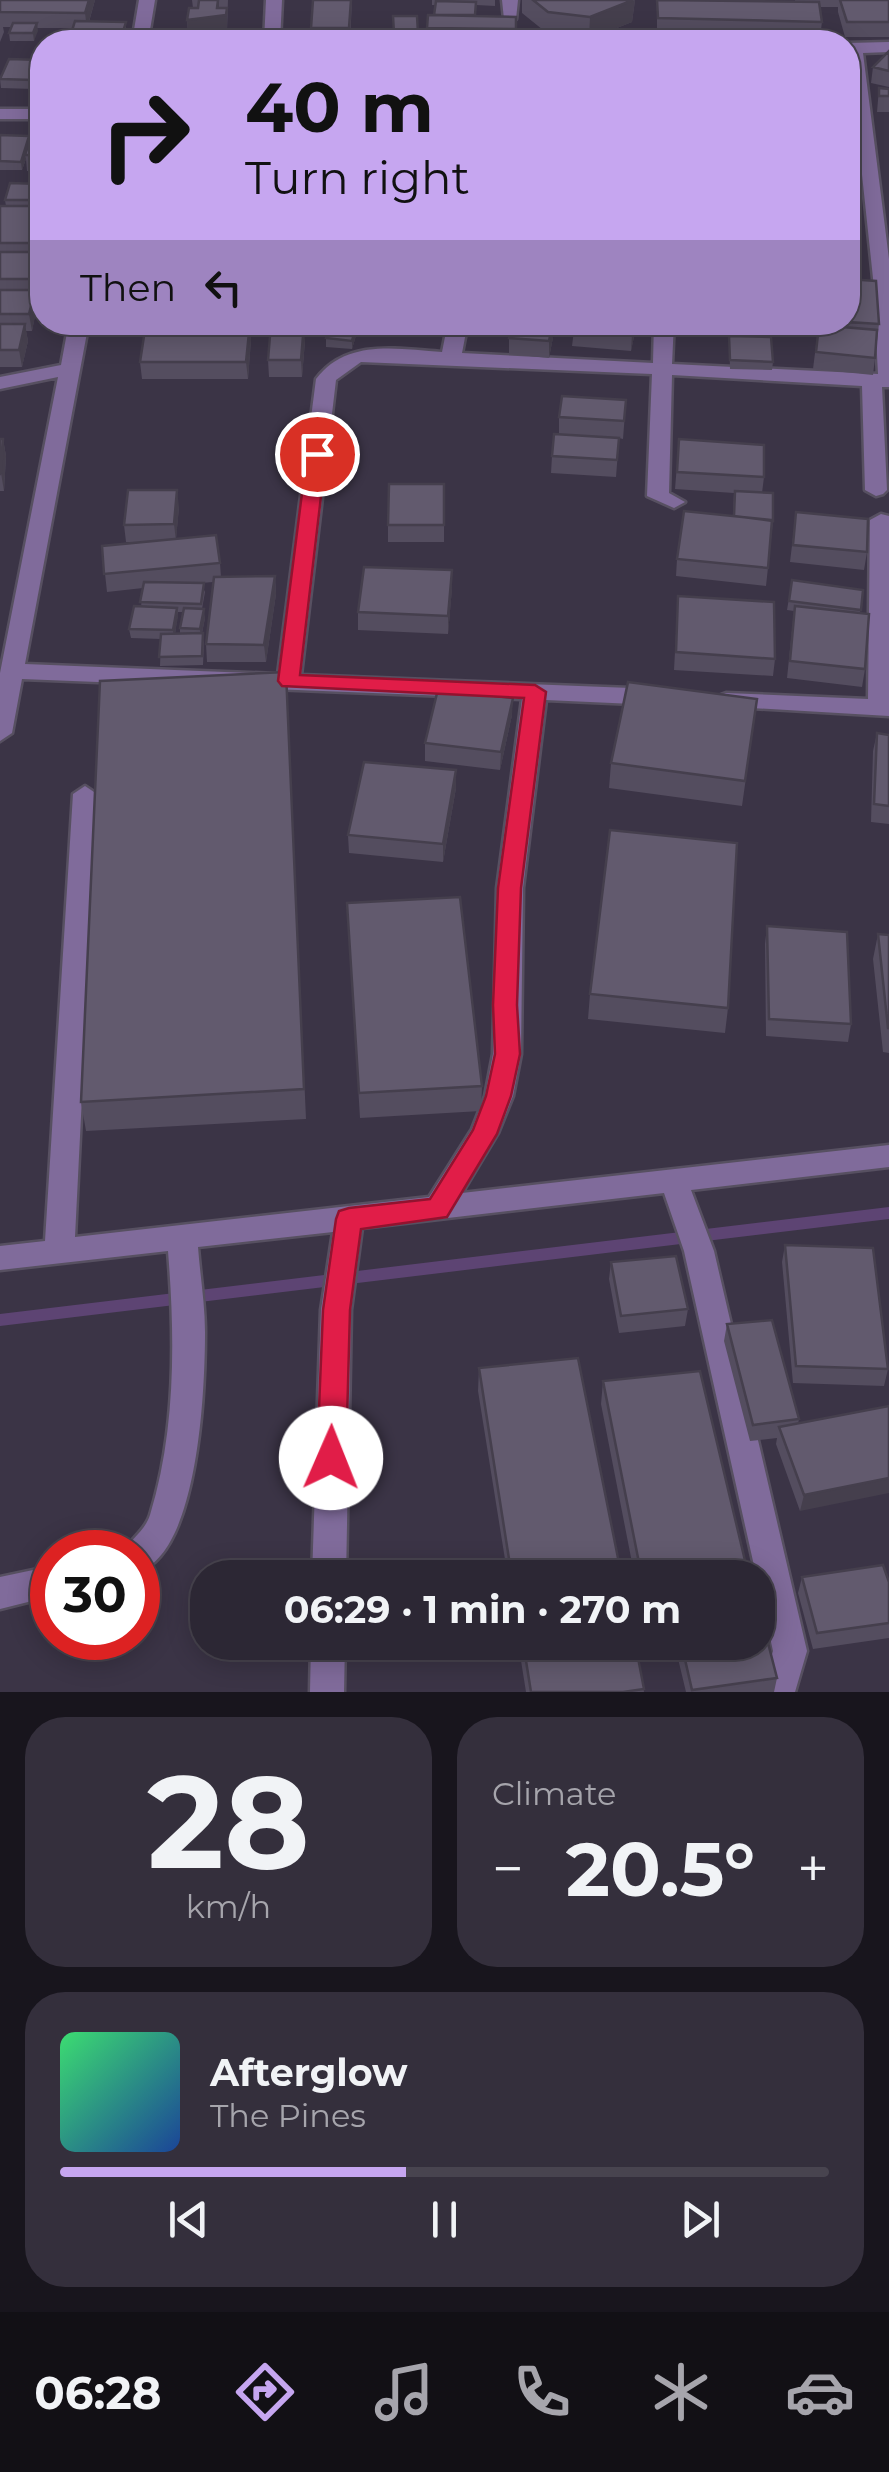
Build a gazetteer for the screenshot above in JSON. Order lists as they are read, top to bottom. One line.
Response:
{"page":{"turn":["40 m","Turn right"],"then":"Then","limit":"30","trip":"06:29 · 1 min · 270 m","tile":[["28","km/h"],"Climate"],"heat":["−","20.5°","+"],"song":["Afterglow","The Pines"],"tabs":"06:28"}}
